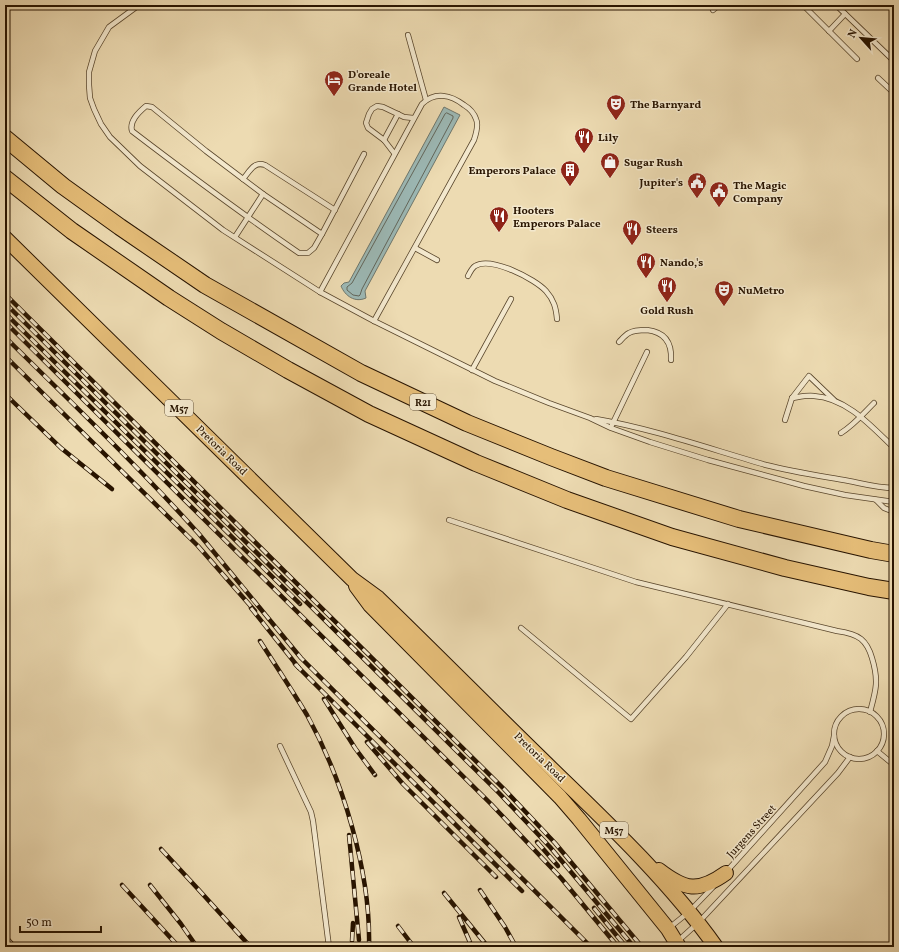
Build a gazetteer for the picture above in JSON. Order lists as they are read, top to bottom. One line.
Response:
{"streets":{"highway":["R21"],"main road":["M57","Pretoria Road"],"lane":["Jurgens Street"]},"crossings":[["Pretoria Road","Jurgens Street"]],"places":{"hotel":["D'oreale Grande Hotel"],"theatre":["The Barnyard","NuMetro"],"restaurant":["Lily","Hooters Emperors Palace","Steers","Nando,'s","Gold Rush"],"shop":["Sugar Rush"],"building":["Emperors Palace"],"public building":["Jupiter's","The Magic Company"]},"scale_bar":"50 m","north":"top left"}
